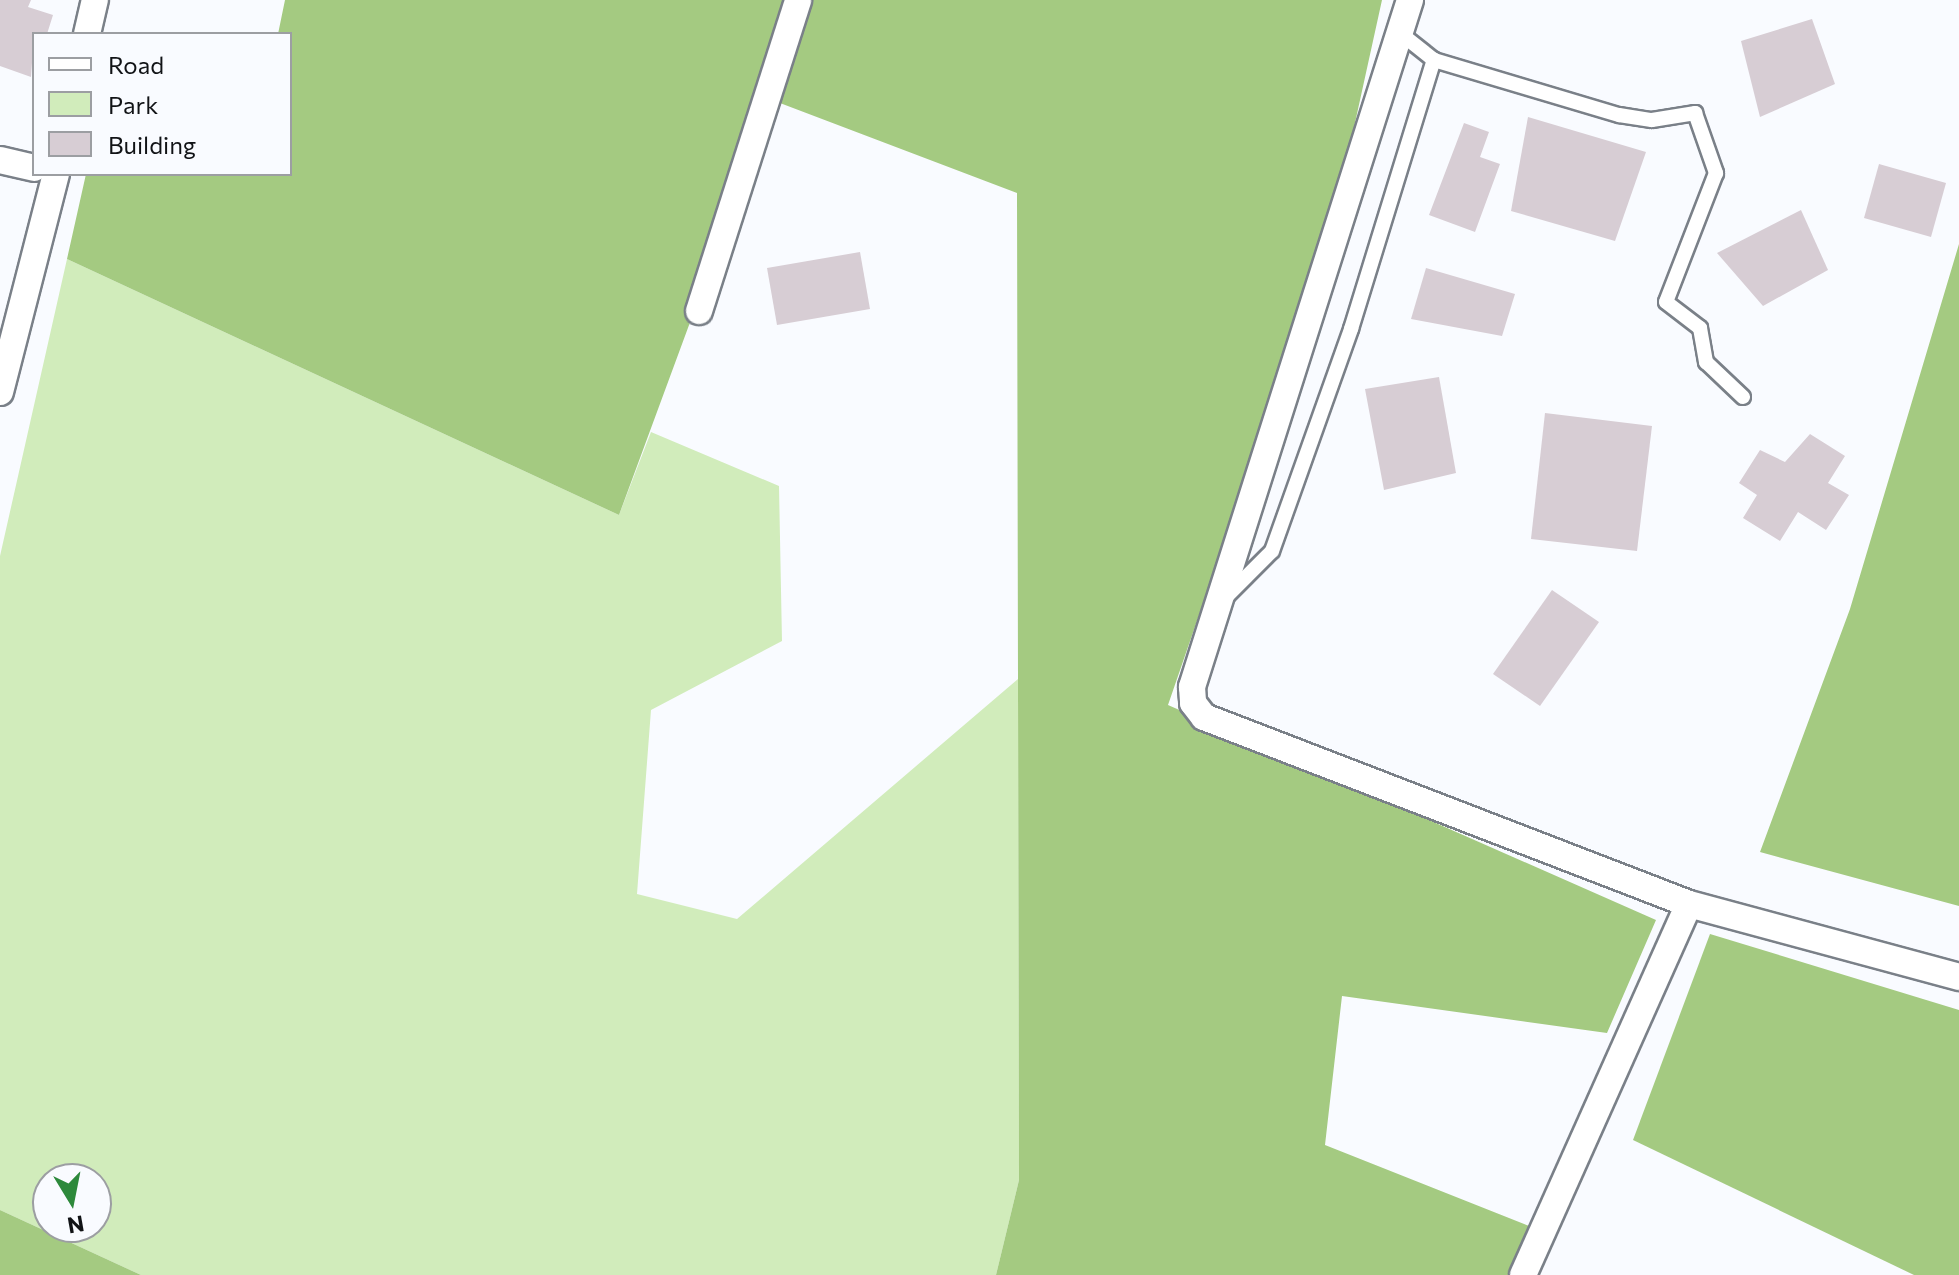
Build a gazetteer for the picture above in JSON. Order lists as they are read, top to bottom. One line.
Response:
{"legend":["Road","Park","Building"],"north":"bottom"}
